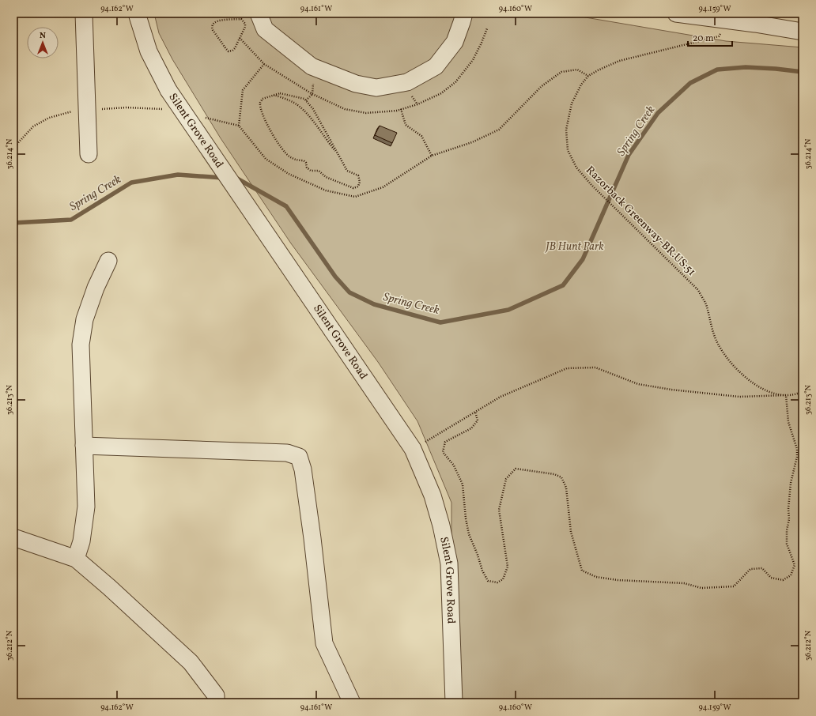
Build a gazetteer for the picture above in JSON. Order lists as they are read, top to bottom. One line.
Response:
{"streets":{"street":["Silent Grove Road"],"path":["Razorback Greenway-BR:US:51"]},"water":["Spring Creek"],"parks":["JB Hunt Park"],"scale_bar":"20 m","north":"top","coordinates":["94.162°W","94.161°W","94.160°W","94.159°W","36.214°N","36.213°N","36.212°N"]}
